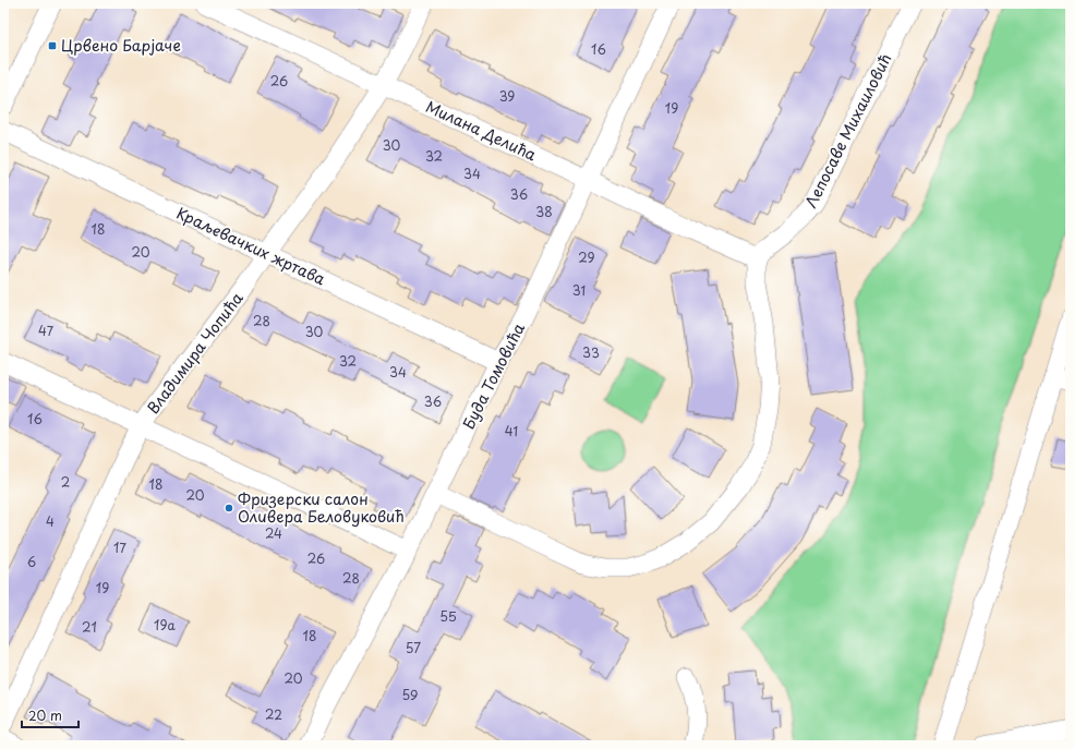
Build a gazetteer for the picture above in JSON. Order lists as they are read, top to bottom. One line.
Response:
{"streets":{"street":["Милана Делића","Лепосаве Михаиловић","Краљевачких жртава","Владимира Чопића","Буда Томовића"]},"crossings":[["Милана Делића","Лепосаве Михаиловић"],["Милана Делића","Владимира Чопића"],["Милана Делића","Буда Томовића"],["Краљевачких жртава","Владимира Чопића"],["Краљевачких жртава","Буда Томовића"]],"places":{"transit":["Црвено Барјаче"],"other":["Фризерски салон Оливера Беловуковић"]},"house_numbers":["16","26","39","19","30","32","34","36","38","18","20","29","31","28","47","30","33","32","34","36","16","41","2","18","20","4","24","17","26","6","28","19","55","19a","21","18","57","20","59","22"],"scale_bar":"20 m"}
